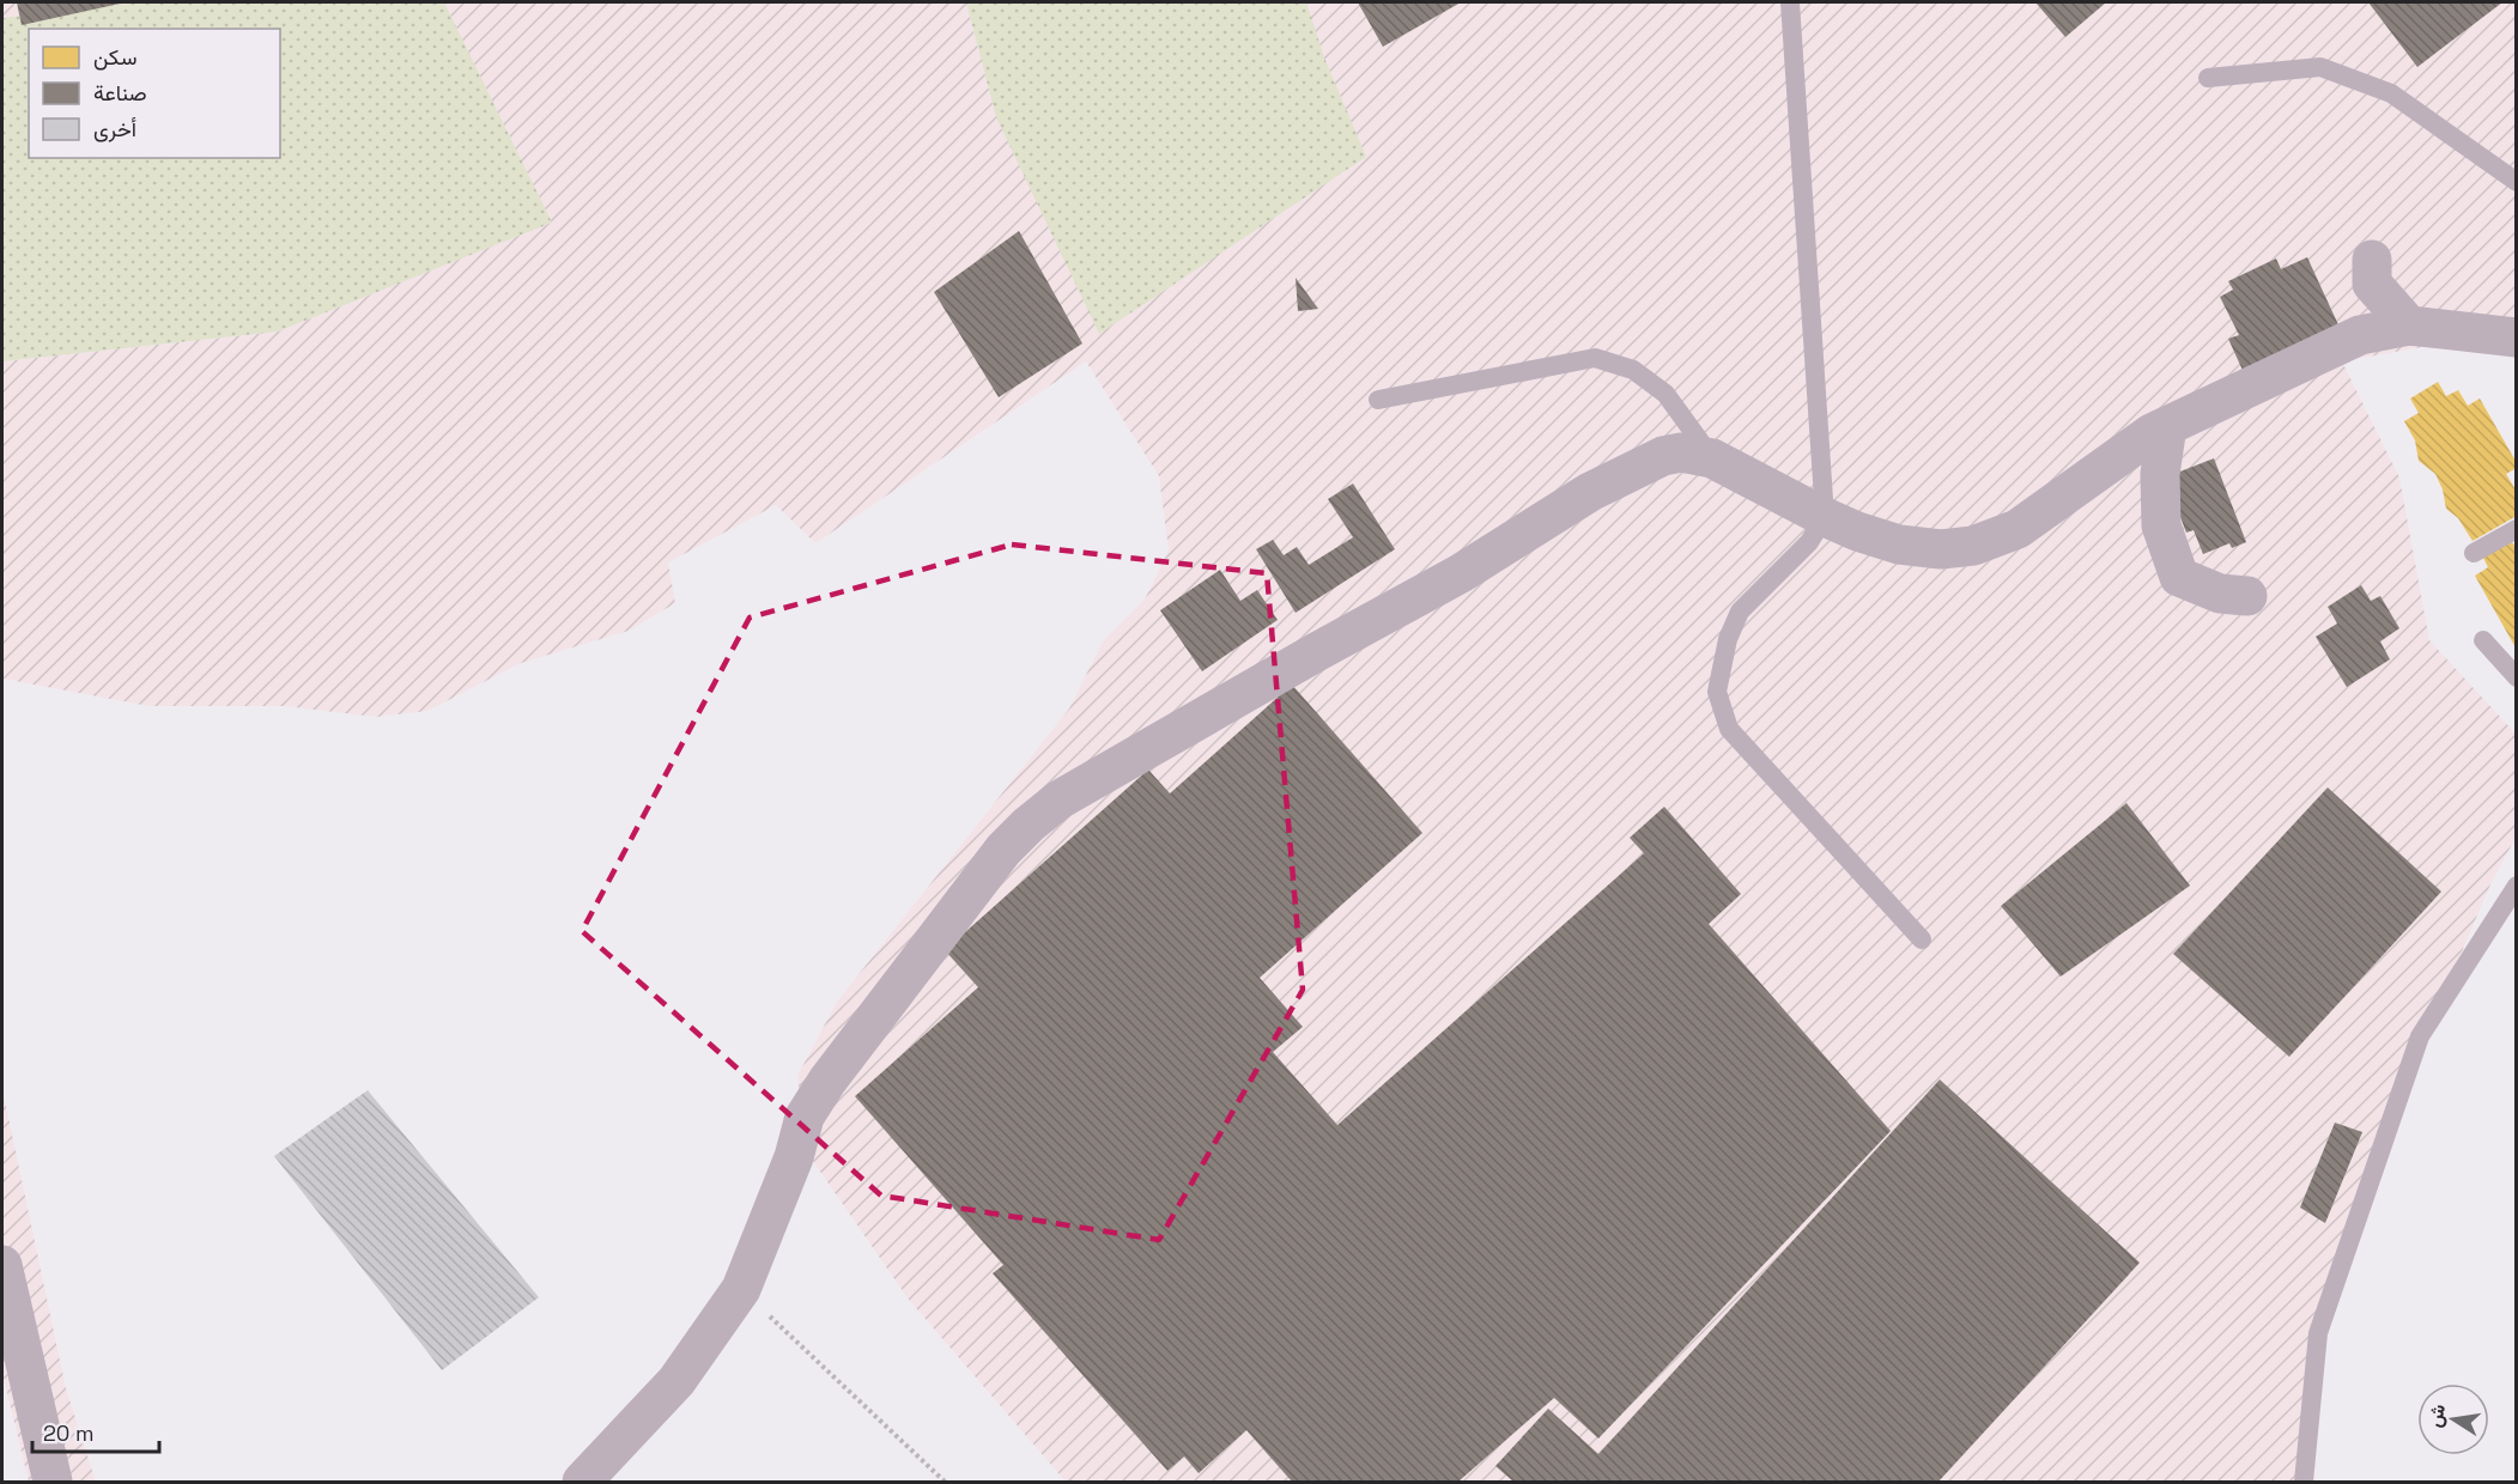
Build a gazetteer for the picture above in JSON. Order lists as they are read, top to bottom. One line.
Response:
{"legend":["سكن","صناعة","أخرى"],"scale_bar":"20 m","north":"left"}
